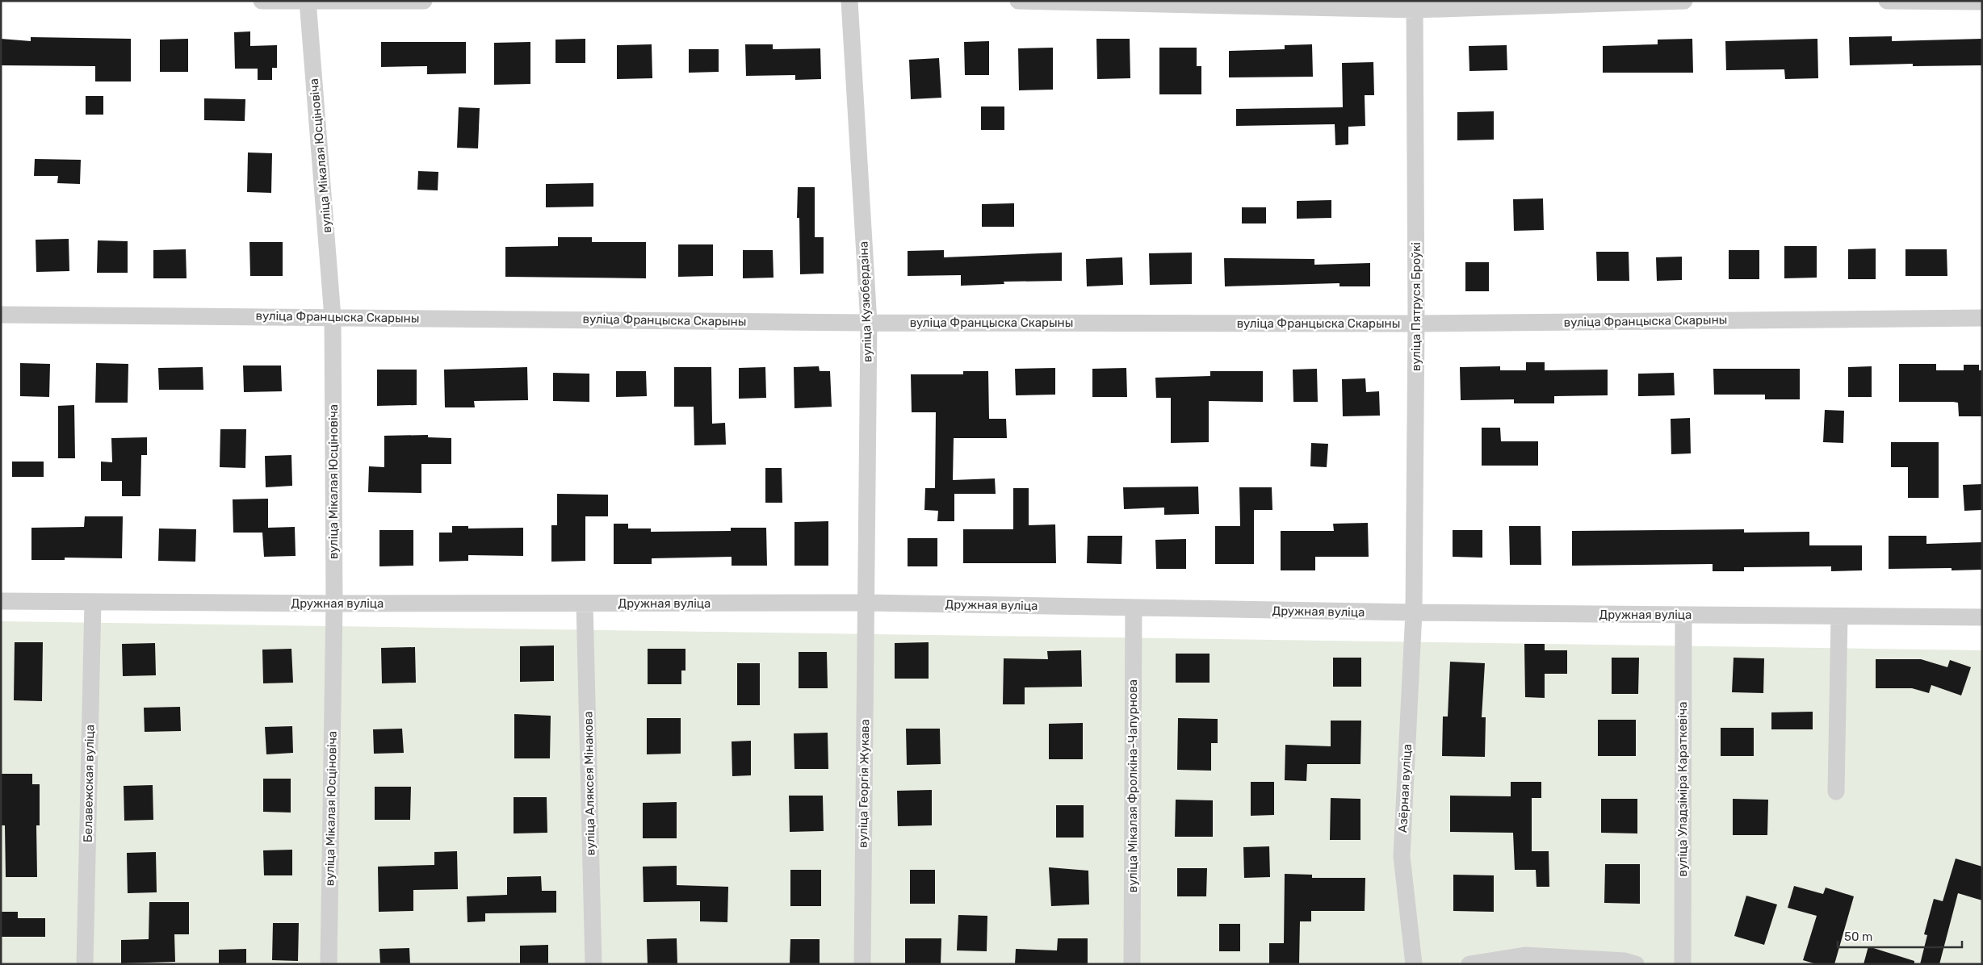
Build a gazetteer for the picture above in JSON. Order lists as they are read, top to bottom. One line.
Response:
{"streets":{"street":["вуліца Мікалая Юсціновіча","вуліца Кузюбердзіна","вуліца Пятруся Броўкі","вуліца Францыска Скарыны","Дружная вуліца","Белавежская вуліца","вуліца Аляксея Мінакова","вуліца Георгія Жукава","вуліца Мікалая Фролкіна-Чапурнова","Азёрная вуліца","вуліца Уладзіміра Караткевіча"]},"crossings":[["вуліца Мікалая Юсціновіча","вуліца Францыска Скарыны"],["вуліца Мікалая Юсціновіча","Дружная вуліца"],["вуліца Кузюбердзіна","вуліца Францыска Скарыны"],["вуліца Кузюбердзіна","Дружная вуліца"],["вуліца Кузюбердзіна","вуліца Георгія Жукава"],["вуліца Пятруся Броўкі","вуліца Францыска Скарыны"],["вуліца Пятруся Броўкі","Дружная вуліца"],["вуліца Пятруся Броўкі","Азёрная вуліца"],["Дружная вуліца","Белавежская вуліца"],["Дружная вуліца","вуліца Аляксея Мінакова"],["Дружная вуліца","вуліца Георгія Жукава"],["Дружная вуліца","вуліца Мікалая Фролкіна-Чапурнова"],["Дружная вуліца","Азёрная вуліца"],["Дружная вуліца","вуліца Уладзіміра Караткевіча"]],"scale_bar":"50 m"}
